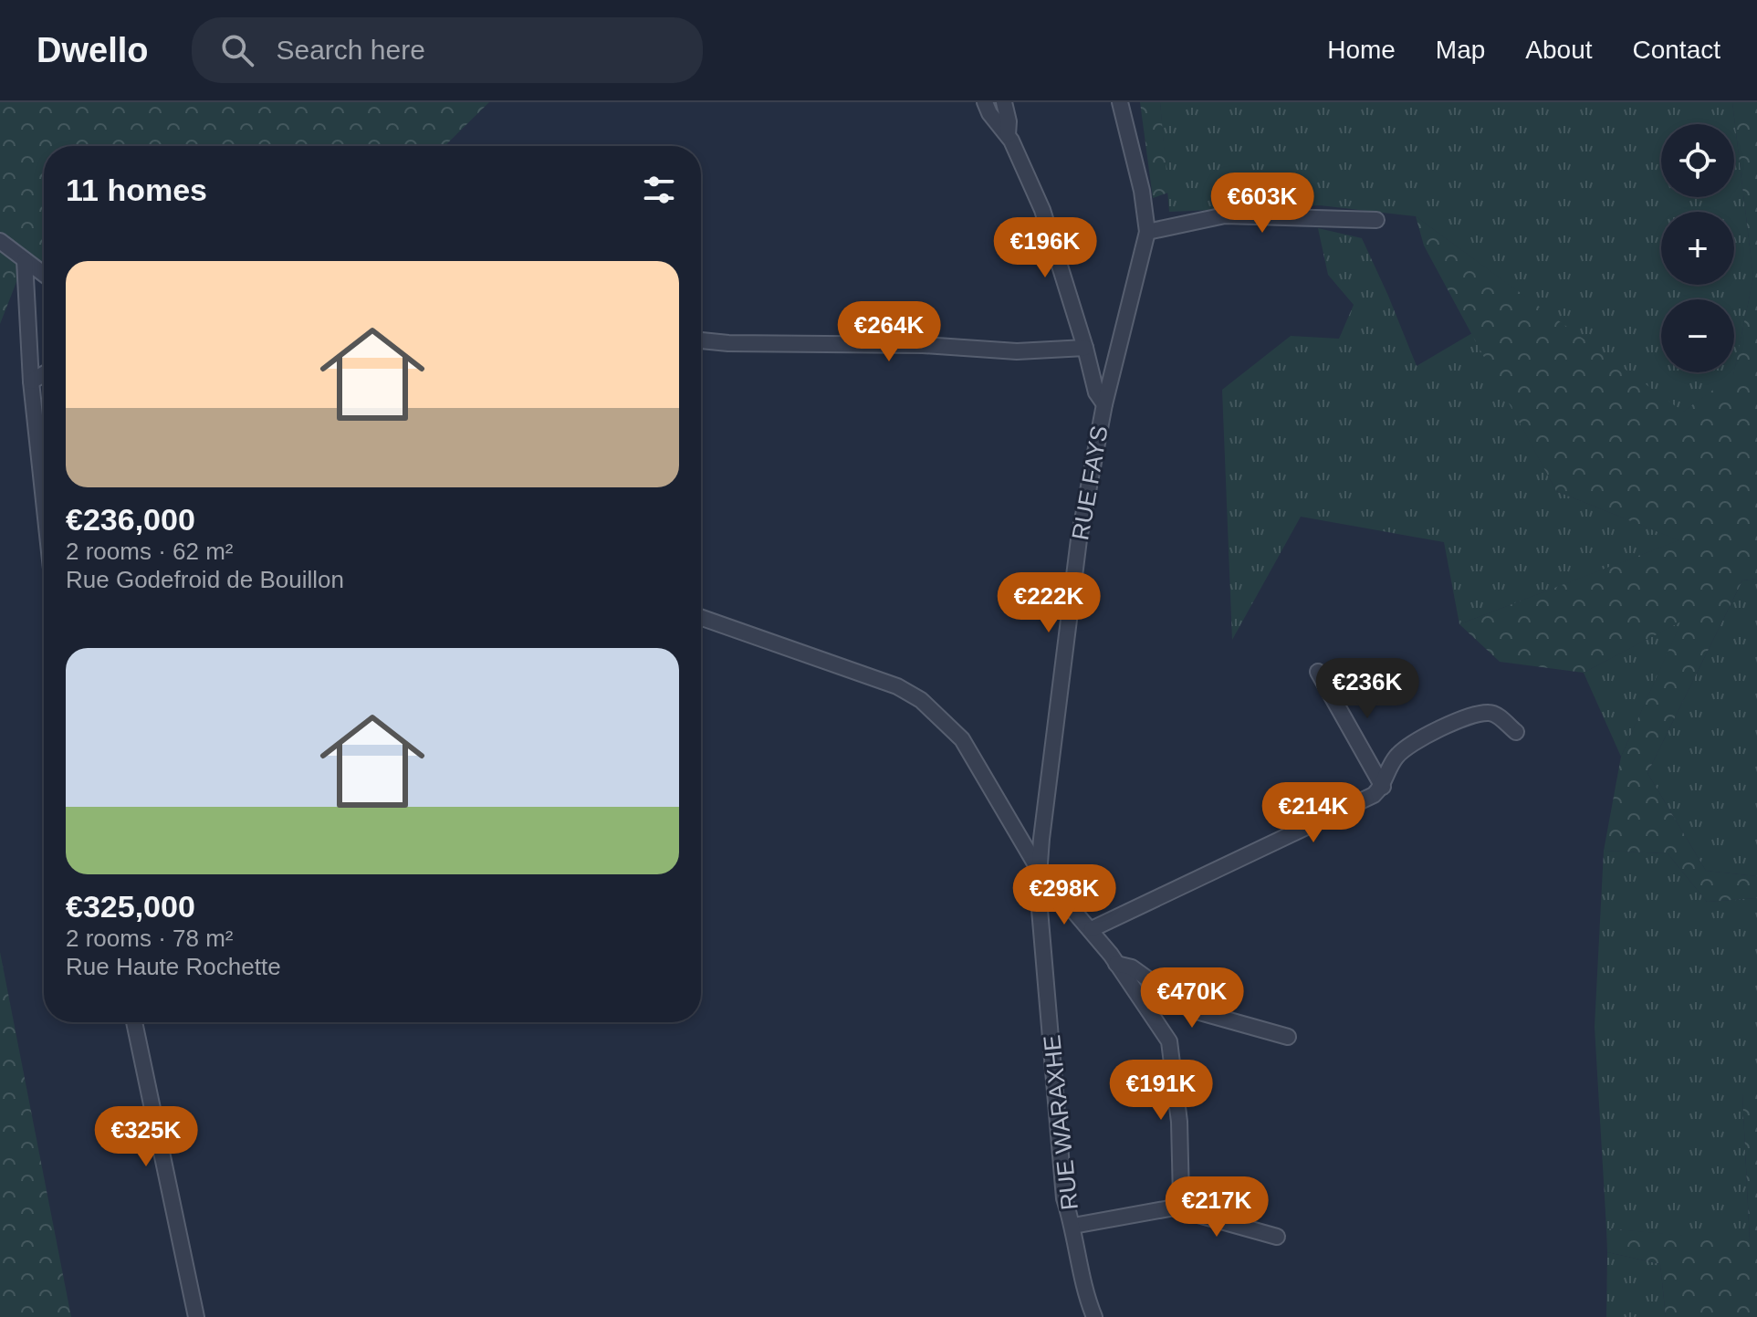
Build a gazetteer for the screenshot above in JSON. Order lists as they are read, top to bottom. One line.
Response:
{"streets":{"street":["RUE FAYS","RUE WARAXHE"]},"crossings":[["RUE FAYS","RUE WARAXHE"]],"page":{"header":"Dwello","search":"Search here","nav":["Home","Map","About","Contact"],"map_buttons":["+","−"],"heading":"11 homes","price":["€603K","€196K","€264K","€222K","€236K","€214K","€298K","€470K","€191K","€325K","€217K"],"list":[{"name":"€236,000","note":"2 rooms · 62 m² · Rue Godefroid de Bouillon"},{"name":"€325,000","note":"2 rooms · 78 m² · Rue Haute Rochette"}]}}
